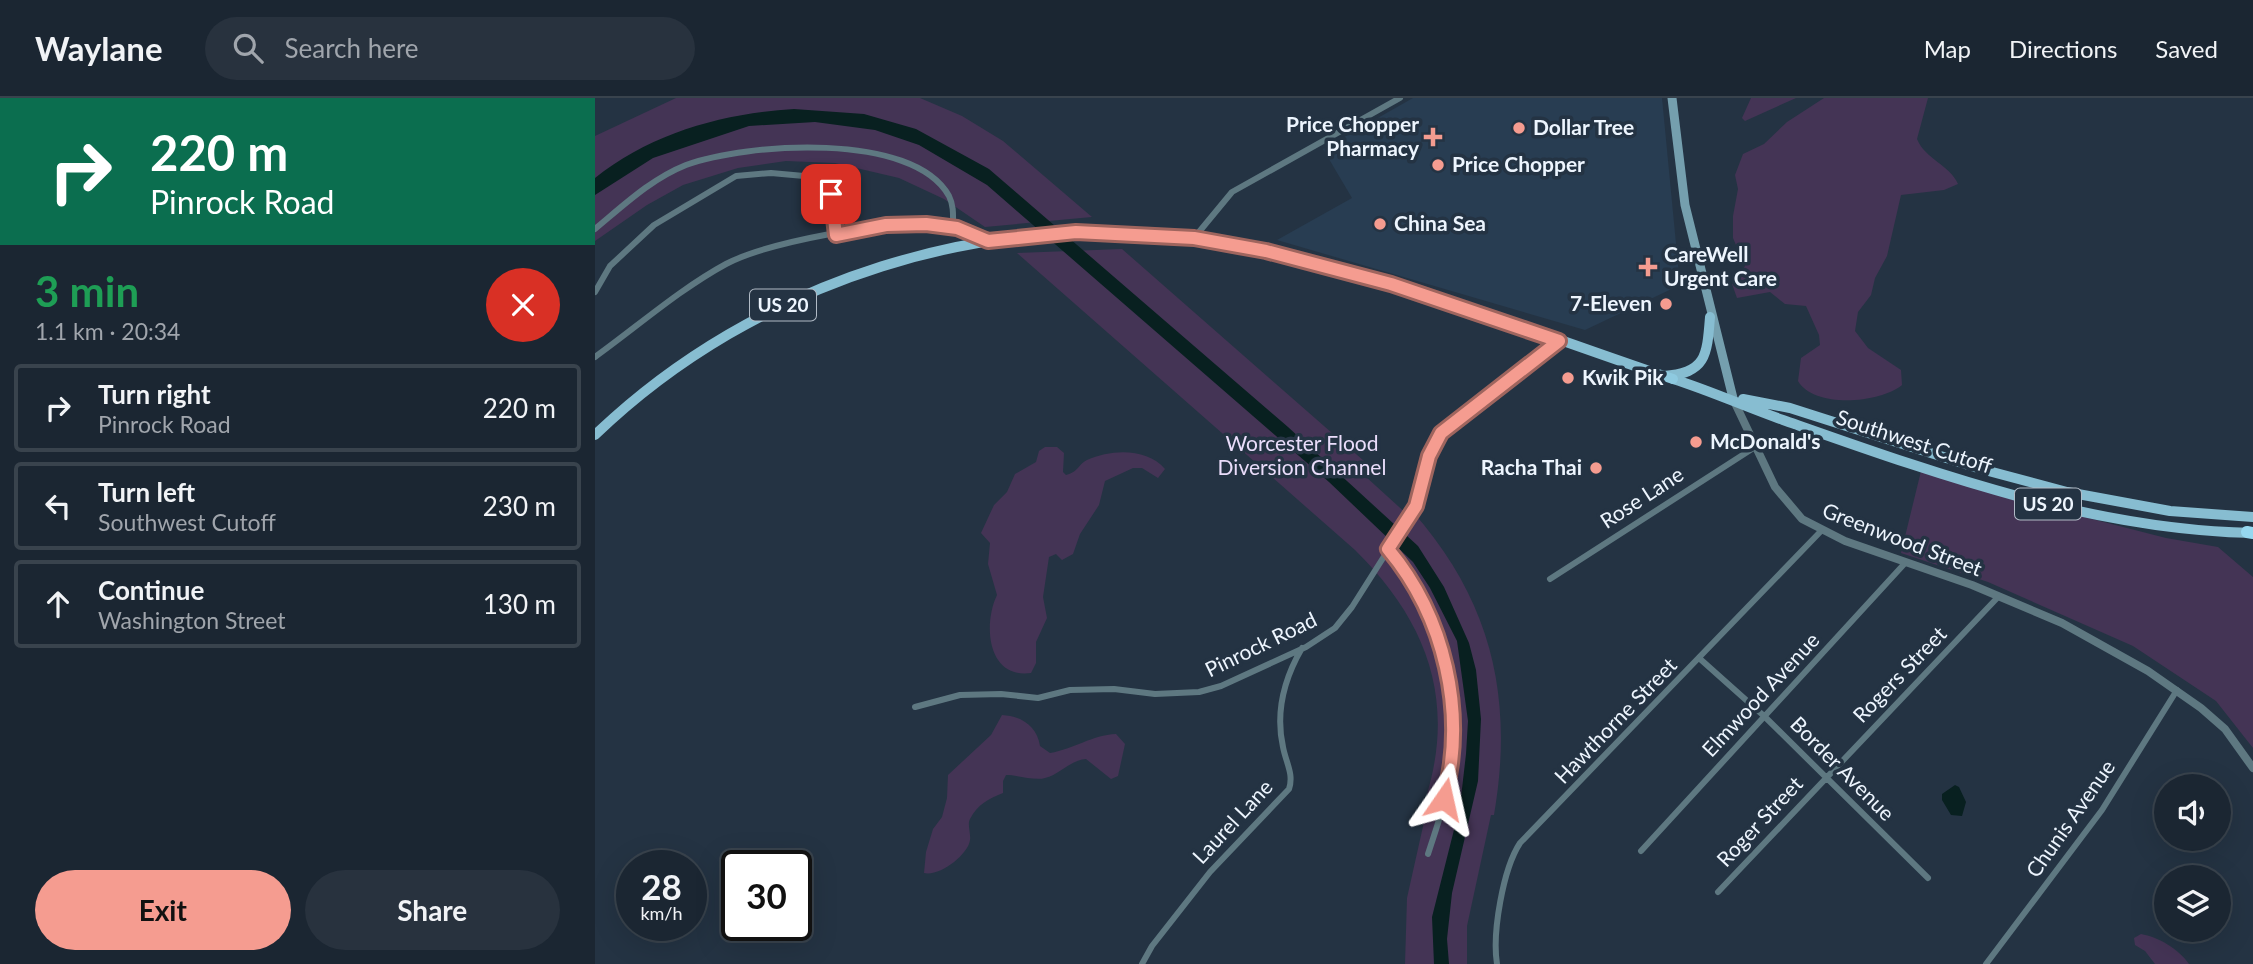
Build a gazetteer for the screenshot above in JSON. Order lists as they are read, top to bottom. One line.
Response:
{"streets":{"main road":["US 20","Southwest Cutoff","Greenwood Street"],"street":["Rose Lane","Pinrock Road","Rogers Street","Elmwood Avenue","Hawthorne Street","Border Avenue","Chunis Avenue","Laurel Lane","Roger Street"]},"crossings":[["US 20","Southwest Cutoff"],["Southwest Cutoff","Greenwood Street"],["Southwest Cutoff","Pinrock Road"],["Rose Lane","Greenwood Street"],["Greenwood Street","Rogers Street"],["Greenwood Street","Elmwood Avenue"],["Greenwood Street","Hawthorne Street"],["Greenwood Street","Chunis Avenue"],["Pinrock Road","Laurel Lane"],["Rogers Street","Border Avenue"],["Rogers Street","Roger Street"],["Elmwood Avenue","Border Avenue"],["Hawthorne Street","Border Avenue"],["Border Avenue","Roger Street"]],"parks":["Worcester Flood Diversion Channel"],"places":{"other":["Dollar Tree","Price Chopper","China Sea","7-Eleven","Kwik Pik","McDonald's","Racha Thai"],"health":["Price Chopper Pharmacy","CareWell Urgent Care"]},"page":{"header":"Waylane","search":"Search here","nav":["Map","Directions","Saved"],"turn":["220 m","Pinrock Road"],"heading":["3 min","1.1 km · 20:34"],"list":[{"name":"Turn right","note":"Pinrock Road","value":"220 m"},{"name":"Turn left","note":"Southwest Cutoff","value":"230 m"},{"name":"Continue","note":"Washington Street","value":"130 m"}],"speed":"28 km/h","limit":"30","buttons":["Exit","Share"]}}
